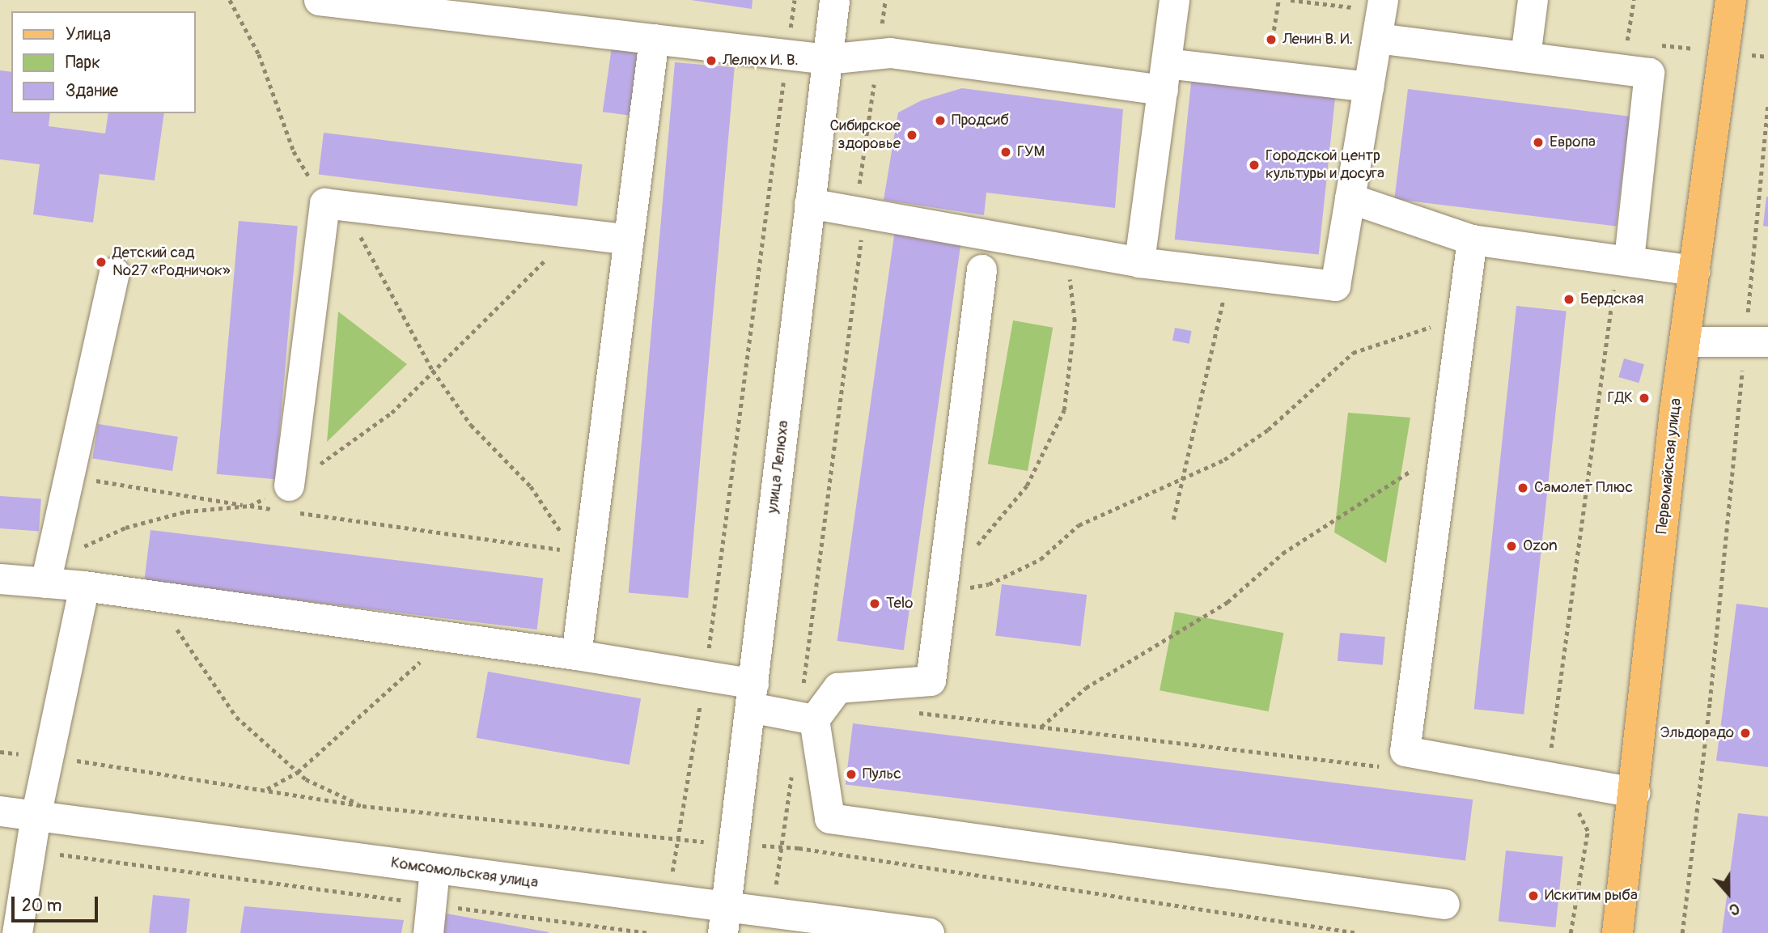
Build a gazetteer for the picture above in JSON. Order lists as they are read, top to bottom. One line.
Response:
{"streets":{"main road":["Первомайская улица"],"street":["улица Лелюха","Комсомольская улица"]},"crossings":[["улица Лелюха","Комсомольская улица"]],"places":["Ленин В. И.","Лелюх И. В.","Продсиб","Сибирское здоровье","Европа","ГУМ","Городской центр культуры и досуга","Детский сад №27 «Родничок»","Бердская","ГДК","Самолет Плюс","Ozon","Telo","Эльдорадо","Пульс","Искитим рыба"],"legend":["Улица","Парк","Здание"],"scale_bar":"20 m","north":"bottom"}
